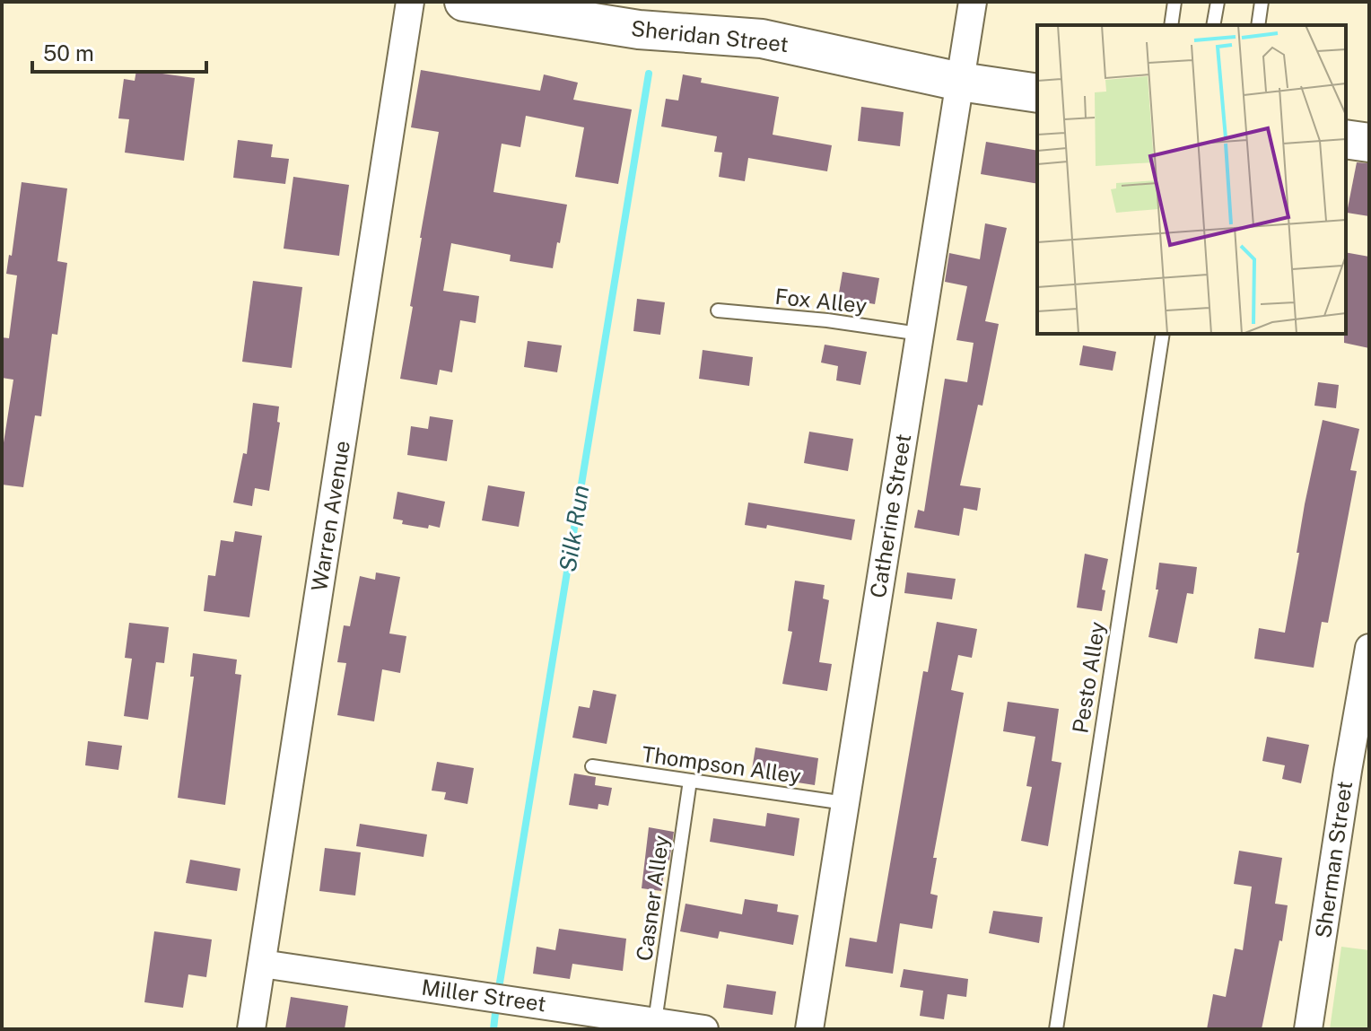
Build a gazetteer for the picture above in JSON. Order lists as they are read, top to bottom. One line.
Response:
{"streets":{"street":["Sheridan Street","Warren Avenue","Catherine Street","Sherman Street","Miller Street"],"lane":["Fox Alley","Pesto Alley","Thompson Alley","Casner Alley"]},"crossings":[["Sheridan Street","Catherine Street"],["Fox Alley","Catherine Street"],["Warren Avenue","Miller Street"],["Catherine Street","Thompson Alley"],["Thompson Alley","Casner Alley"],["Casner Alley","Miller Street"]],"water":["Silk Run"],"scale_bar":"50 m"}
